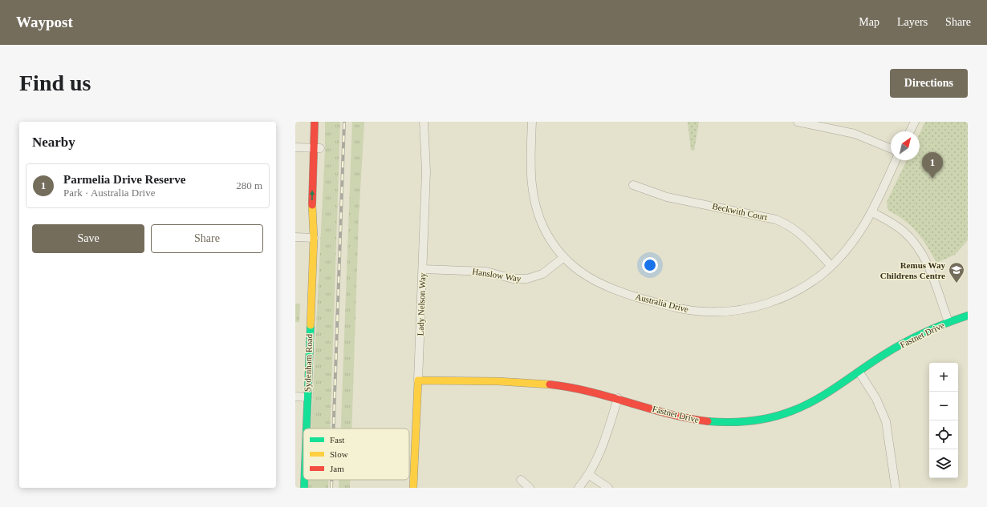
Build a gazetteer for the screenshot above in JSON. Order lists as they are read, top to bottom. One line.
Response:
{"streets":{"street":["Beckwith Court","Hanslow Way","Australia Drive","Lady Nelson Way","Fastnet Drive","Sydenham Road"]},"crossings":[["Beckwith Court","Australia Drive"],["Hanslow Way","Australia Drive"],["Hanslow Way","Lady Nelson Way"],["Lady Nelson Way","Fastnet Drive"]],"places":{"school or university":["Remus Way Childrens Centre"]},"legend":["Fast","Slow","Jam"],"north":"top right","page":{"header":"Waypost","nav":["Map","Layers","Share"],"buttons":["Directions",["Save","Share"]],"title":"Find us","heading":"Nearby","pins":"1","list":[{"mark":"1","name":"Parmelia Drive Reserve","note":"Park · Australia Drive","value":"280 m"}],"map_buttons":["+","−"]}}
